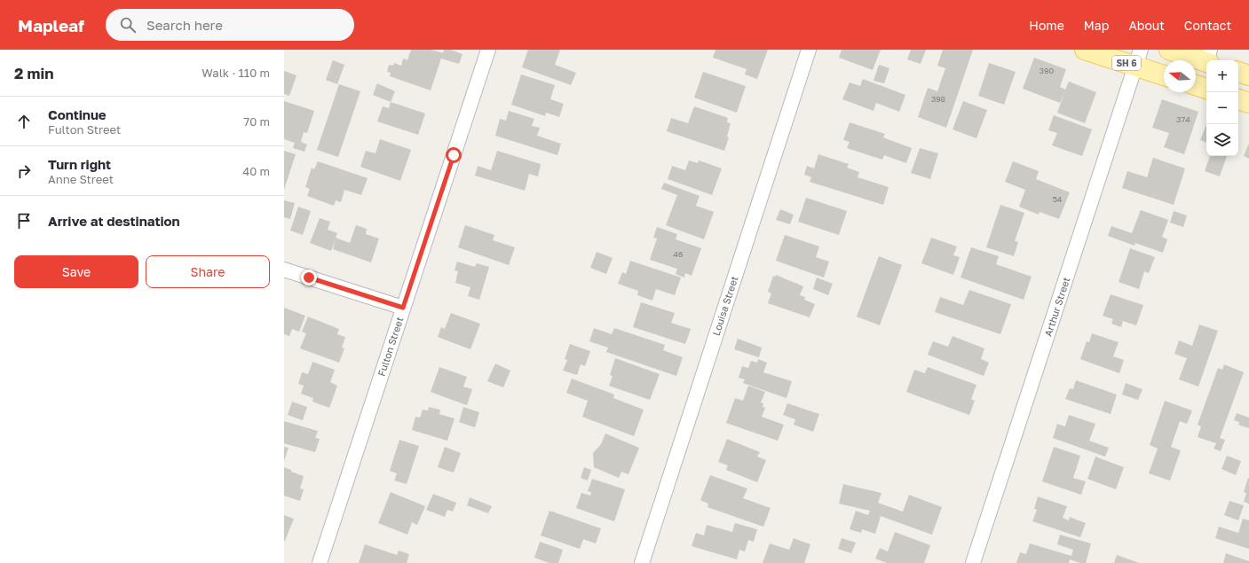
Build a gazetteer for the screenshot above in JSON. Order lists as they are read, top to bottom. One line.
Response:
{"streets":{"main road":["SH 6"],"street":["Louisa Street","Arthur Street","Fulton Street"]},"crossings":[["SH 6","Arthur Street"]],"house_numbers":["390","398","374","54","46"],"north":"left","page":{"header":"Mapleaf","search":"Search here","nav":["Home","Map","About","Contact"],"heading":["2 min","Walk · 110 m"],"map_buttons":["+","−"],"list":[["Continue","Fulton Street","70 m"],["Turn right","Anne Street","40 m"],"Arrive at destination"],"buttons":["Save","Share"]}}
